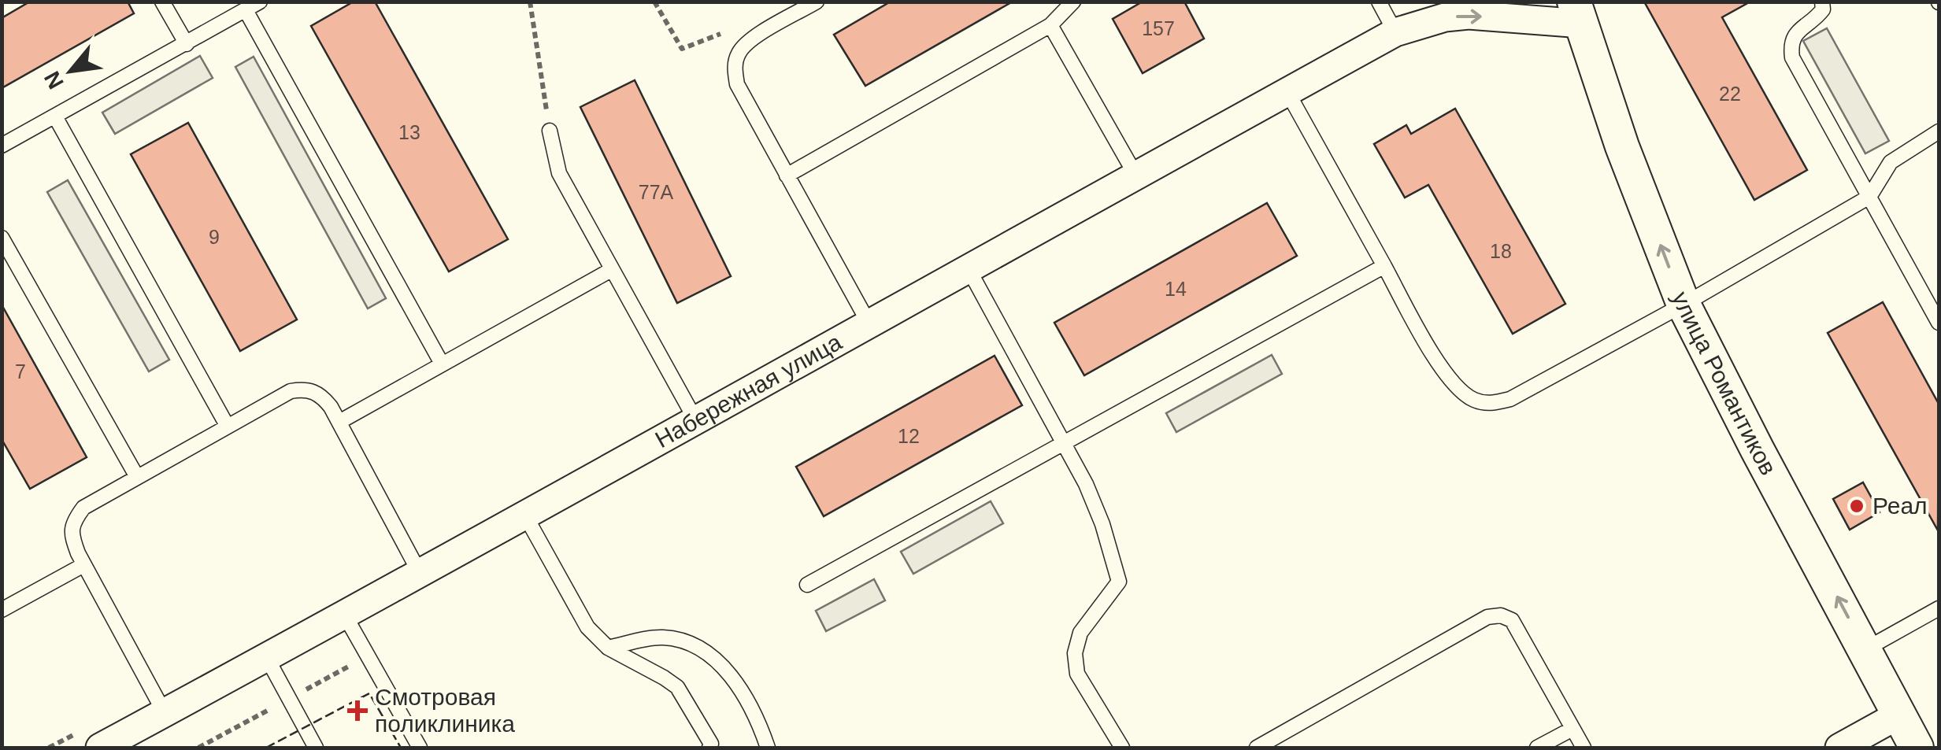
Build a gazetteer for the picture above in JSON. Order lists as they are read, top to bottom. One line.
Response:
{"streets":{"street":["улица Романтиков","Набережная улица"]},"crossings":[["улица Романтиков","Набережная улица"]],"one_way":["улица Романтиков"],"places":{"other":["Реал"],"health":["Смотровая поликлиника"]},"house_numbers":["157","22","13","77А","9","18","14","7","12"],"north":"bottom left"}
